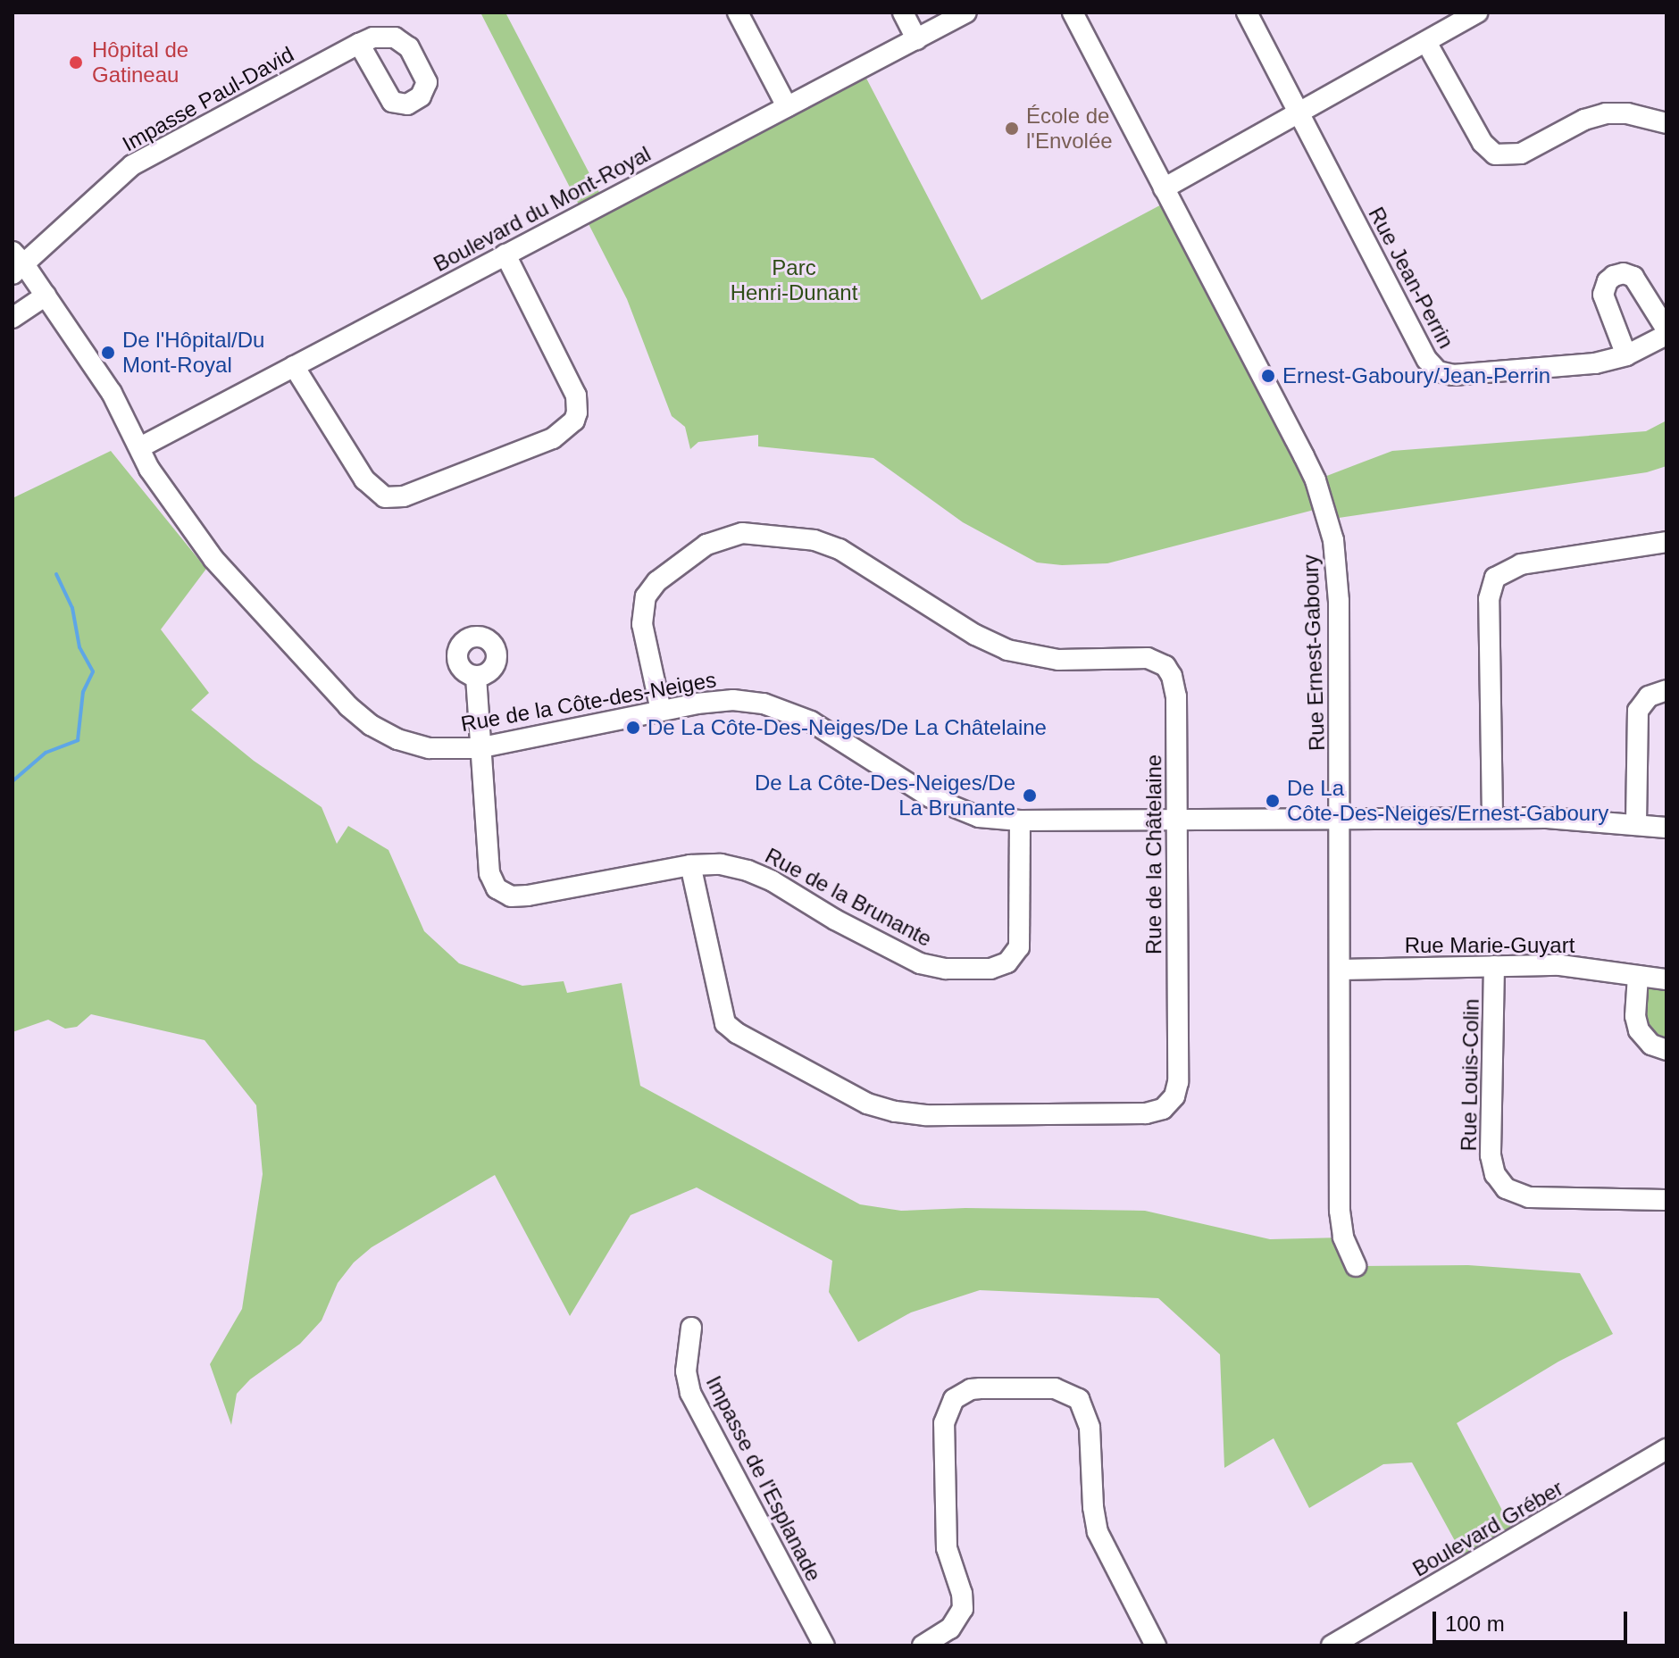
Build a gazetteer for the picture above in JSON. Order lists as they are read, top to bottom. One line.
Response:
{"streets":{"street":["Impasse Paul-David","Boulevard du Mont-Royal","Rue Jean-Perrin","Rue Ernest-Gaboury","Rue de la Côte-des-Neiges","Rue de la Châtelaine","Rue de la Brunante","Rue Marie-Guyart","Rue Louis-Colin","Impasse de l'Esplanade","Boulevard Gréber"]},"crossings":[["Impasse Paul-David","Rue de la Côte-des-Neiges"],["Boulevard du Mont-Royal","Rue de la Côte-des-Neiges"],["Rue Ernest-Gaboury","Rue de la Côte-des-Neiges"],["Rue Ernest-Gaboury","Rue Marie-Guyart"],["Rue de la Côte-des-Neiges","Rue de la Châtelaine"],["Rue de la Côte-des-Neiges","Rue de la Brunante"],["Rue de la Châtelaine","Rue de la Brunante"],["Rue Marie-Guyart","Rue Louis-Colin"]],"parks":["Parc Henri-Dunant"],"places":["Hôpital de Gatineau","École de l'Envolée","De l'Hôpital/Du Mont-Royal","Ernest-Gaboury/Jean-Perrin","De La Côte-Des-Neiges/De La Châtelaine","De La Côte-Des-Neiges/De La Brunante","De La Côte-Des-Neiges/Ernest-Gaboury"],"scale_bar":"100 m"}
